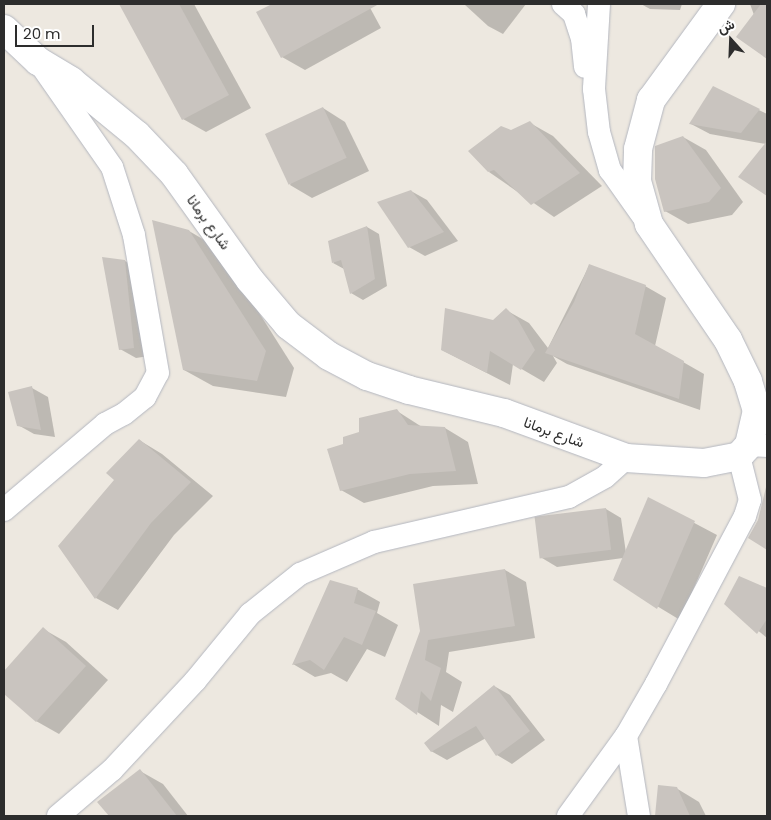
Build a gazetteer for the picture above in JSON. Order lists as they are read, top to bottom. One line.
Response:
{"streets":{"street":["شارع برمانا"]},"scale_bar":"20 m","north":"top"}
